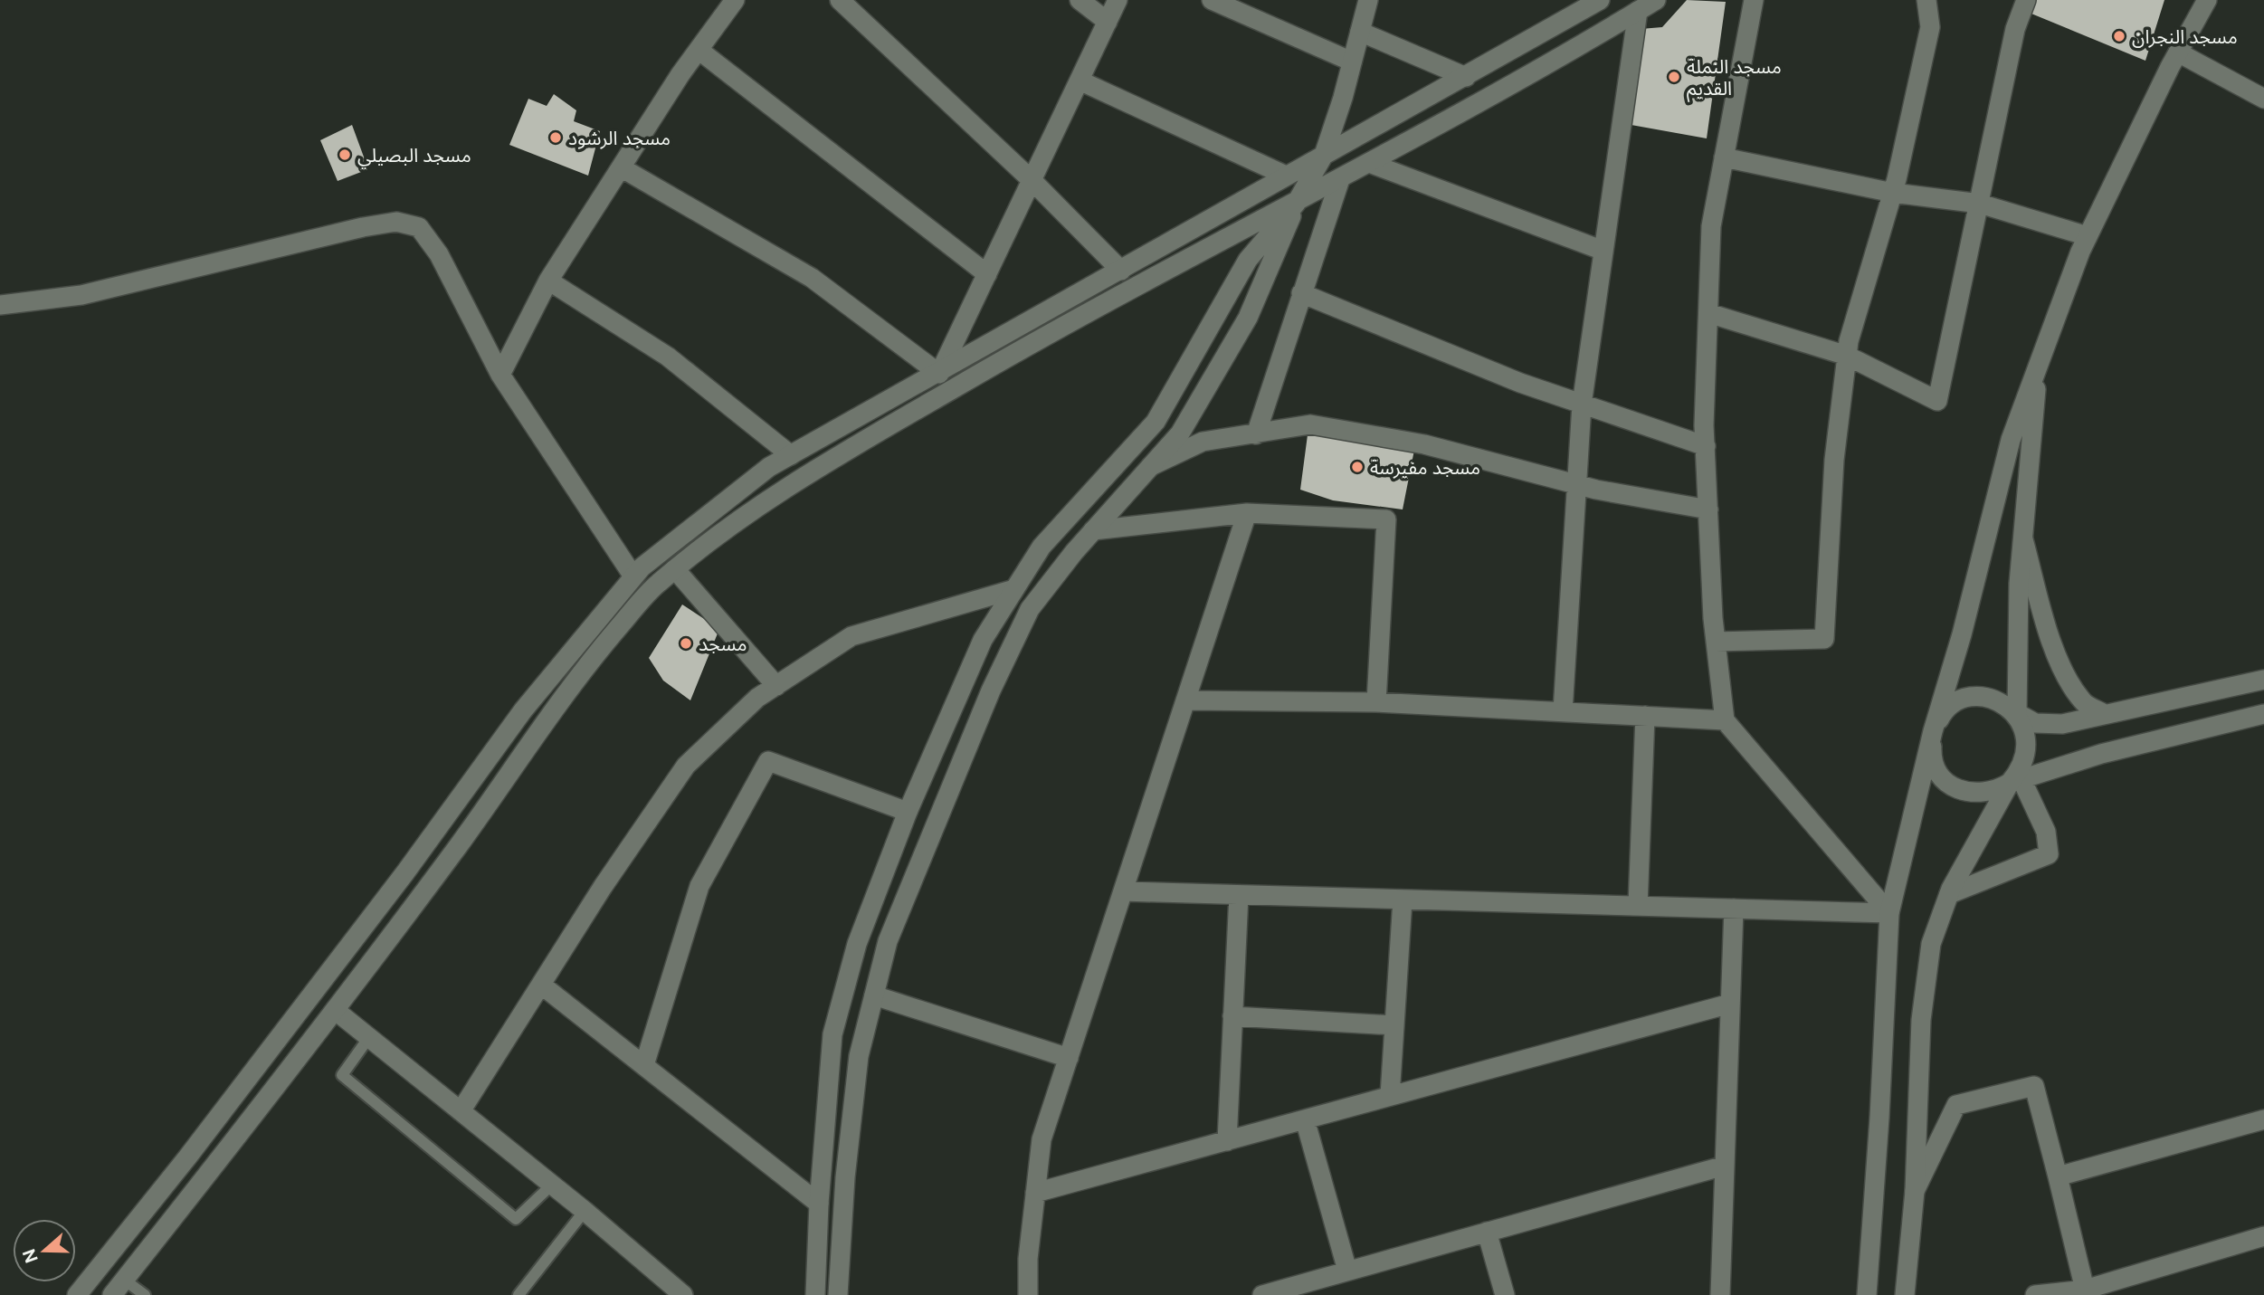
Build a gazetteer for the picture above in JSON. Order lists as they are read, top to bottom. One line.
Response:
{"places":["مسجد النجران","مسجد النملة القديم","مسجد الرشود","مسجد البصيلي","مسجد مفيرسة","مسجد"],"north":"left"}
